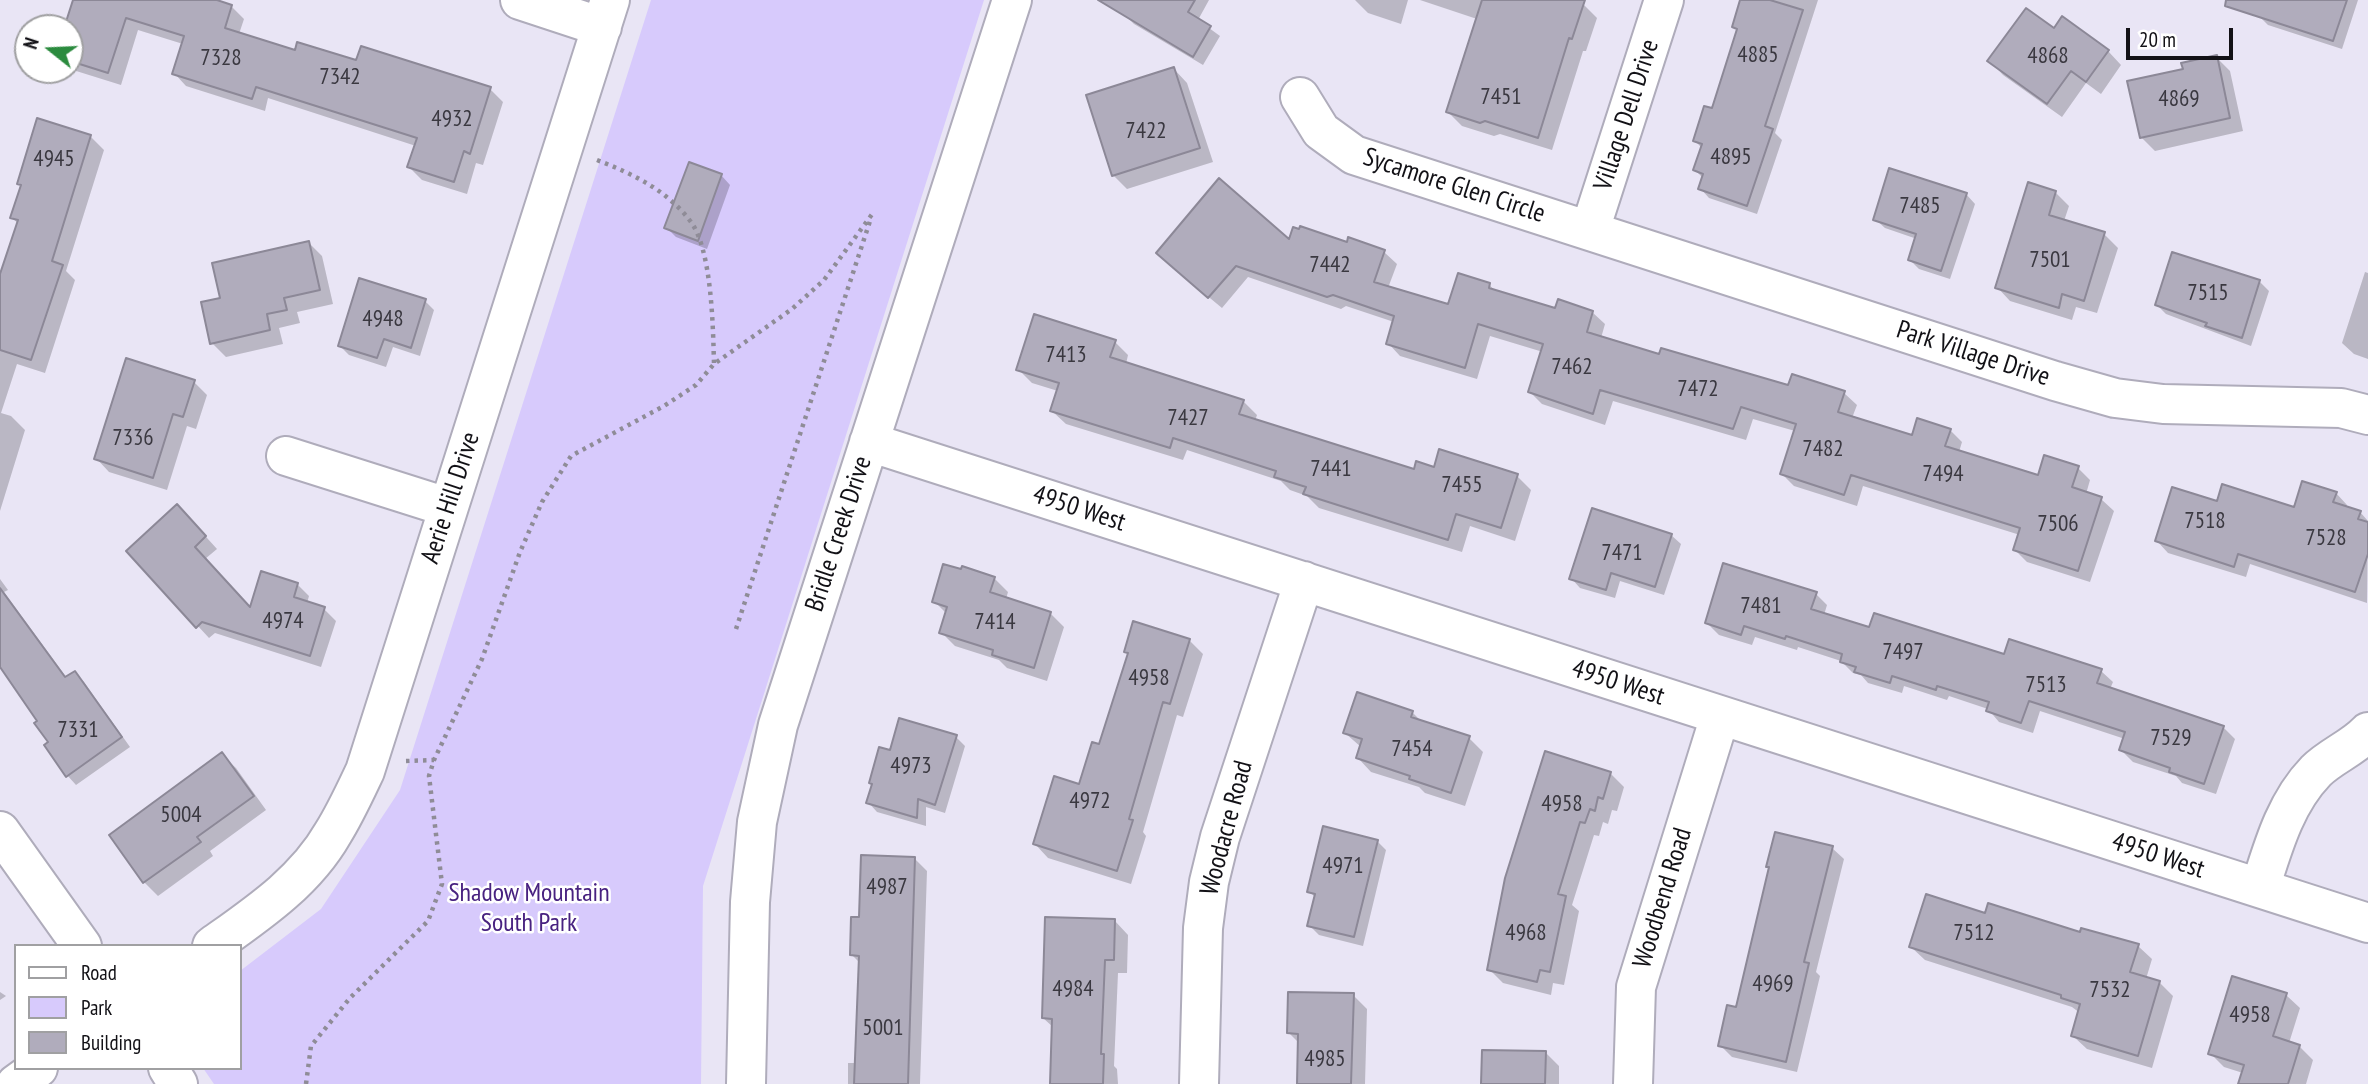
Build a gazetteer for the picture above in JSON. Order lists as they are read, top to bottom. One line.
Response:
{"streets":{"street":["Village Dell Drive","Sycamore Glen Circle","Park Village Drive","Aerie Hill Drive","4950 West","Bridle Creek Drive","Woodacre Road","Woodbend Road"]},"crossings":[["Village Dell Drive","Sycamore Glen Circle"],["Village Dell Drive","Park Village Drive"],["Sycamore Glen Circle","Park Village Drive"],["4950 West","Bridle Creek Drive"],["4950 West","Woodacre Road"],["4950 West","Woodbend Road"]],"parks":["Shadow Mountain South Park"],"house_numbers":["4885","4868","7328","7342","7451","4869","4932","7422","4895","4945","7485","7501","7442","7515","4948","7413","7462","7472","7427","7336","7482","7441","7494","7455","7518","7506","7528","7471","7481","4974","7414","7497","4958","7513","7331","7529","7454","4973","4972","4958","5004","4971","4987","4968","7512","4969","4984","7532","4958","5001","4985"],"legend":["Road","Park","Building"],"scale_bar":"20 m","north":"left"}
